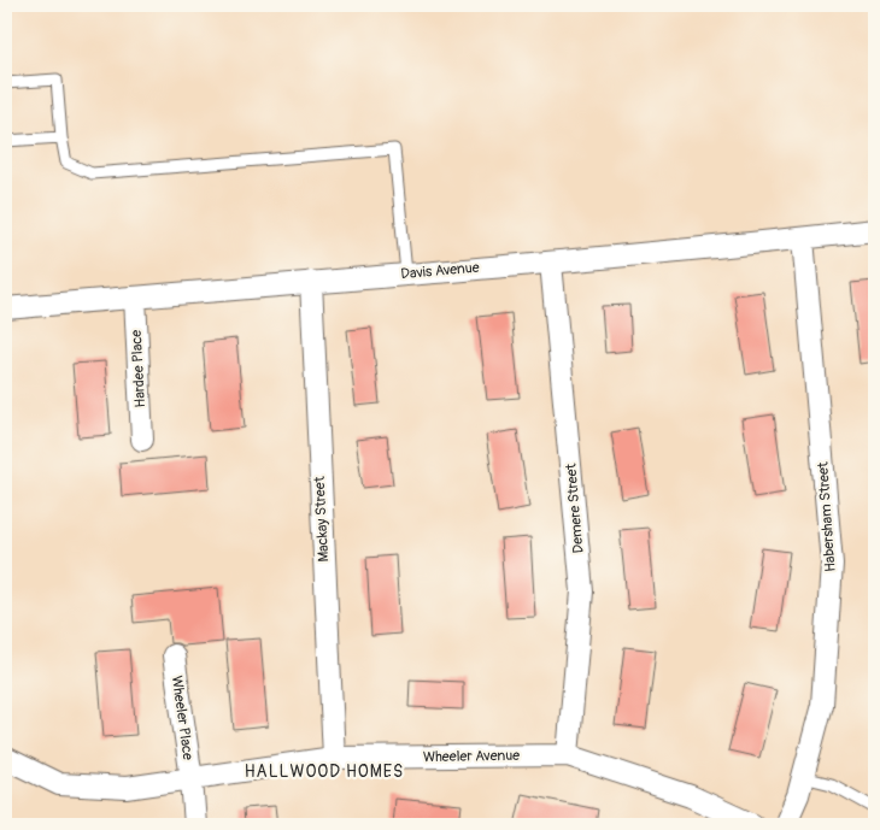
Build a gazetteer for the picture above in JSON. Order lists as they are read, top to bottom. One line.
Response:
{"streets":{"street":["Davis Avenue","Hardee Place","Demere Street","Habersham Street","Mackay Street","Wheeler Place","Wheeler Avenue"]},"crossings":[["Davis Avenue","Hardee Place"],["Davis Avenue","Demere Street"],["Davis Avenue","Habersham Street"],["Davis Avenue","Mackay Street"],["Demere Street","Wheeler Avenue"],["Mackay Street","Wheeler Avenue"],["Wheeler Place","Wheeler Avenue"]],"districts":["HALLWOOD HOMES"]}
